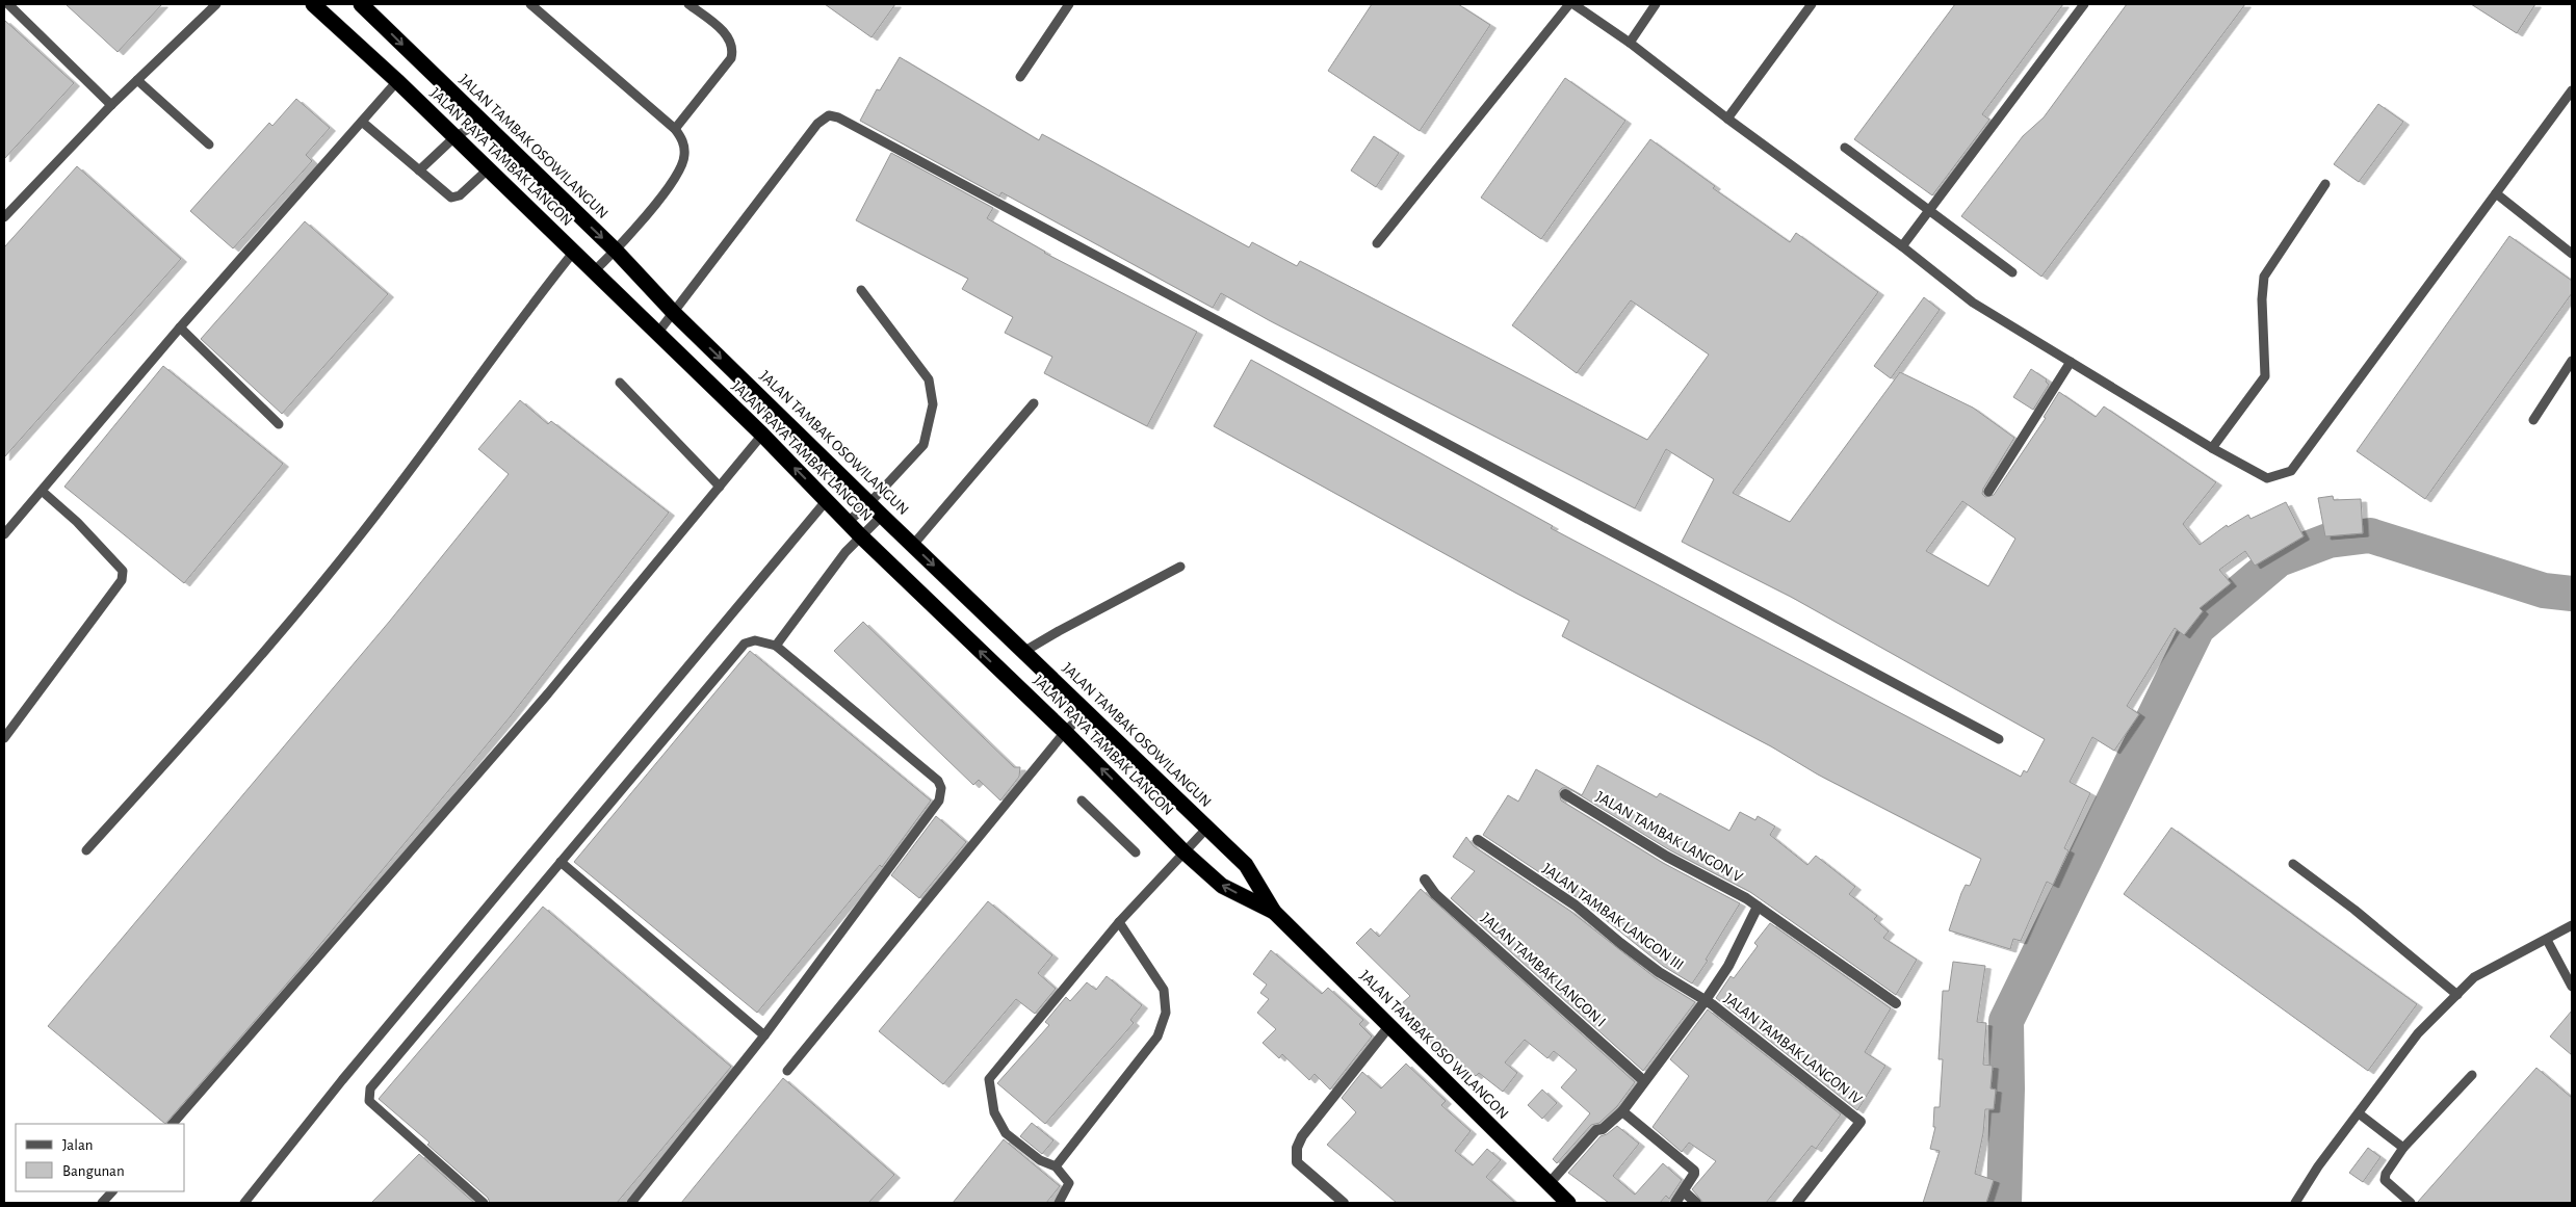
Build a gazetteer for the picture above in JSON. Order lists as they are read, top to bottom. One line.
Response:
{"streets":{"highway":["JALAN TAMBAK OSOWILANGUN","JALAN RAYA TAMBAK LANGON","JALAN TAMBAK OSO WILANGON"],"street":["JALAN TAMBAK LANGON V","JALAN TAMBAK LANGON III","JALAN TAMBAK LANGON I","JALAN TAMBAK LANGON IV"]},"crossings":[["JALAN TAMBAK OSOWILANGUN","JALAN RAYA TAMBAK LANGON"],["JALAN TAMBAK OSOWILANGUN","JALAN TAMBAK OSO WILANGON"],["JALAN RAYA TAMBAK LANGON","JALAN TAMBAK OSO WILANGON"],["JALAN TAMBAK LANGON III","JALAN TAMBAK LANGON IV"]],"one_way":["JALAN TAMBAK OSOWILANGUN","JALAN RAYA TAMBAK LANGON"],"legend":["Jalan","Bangunan"]}
